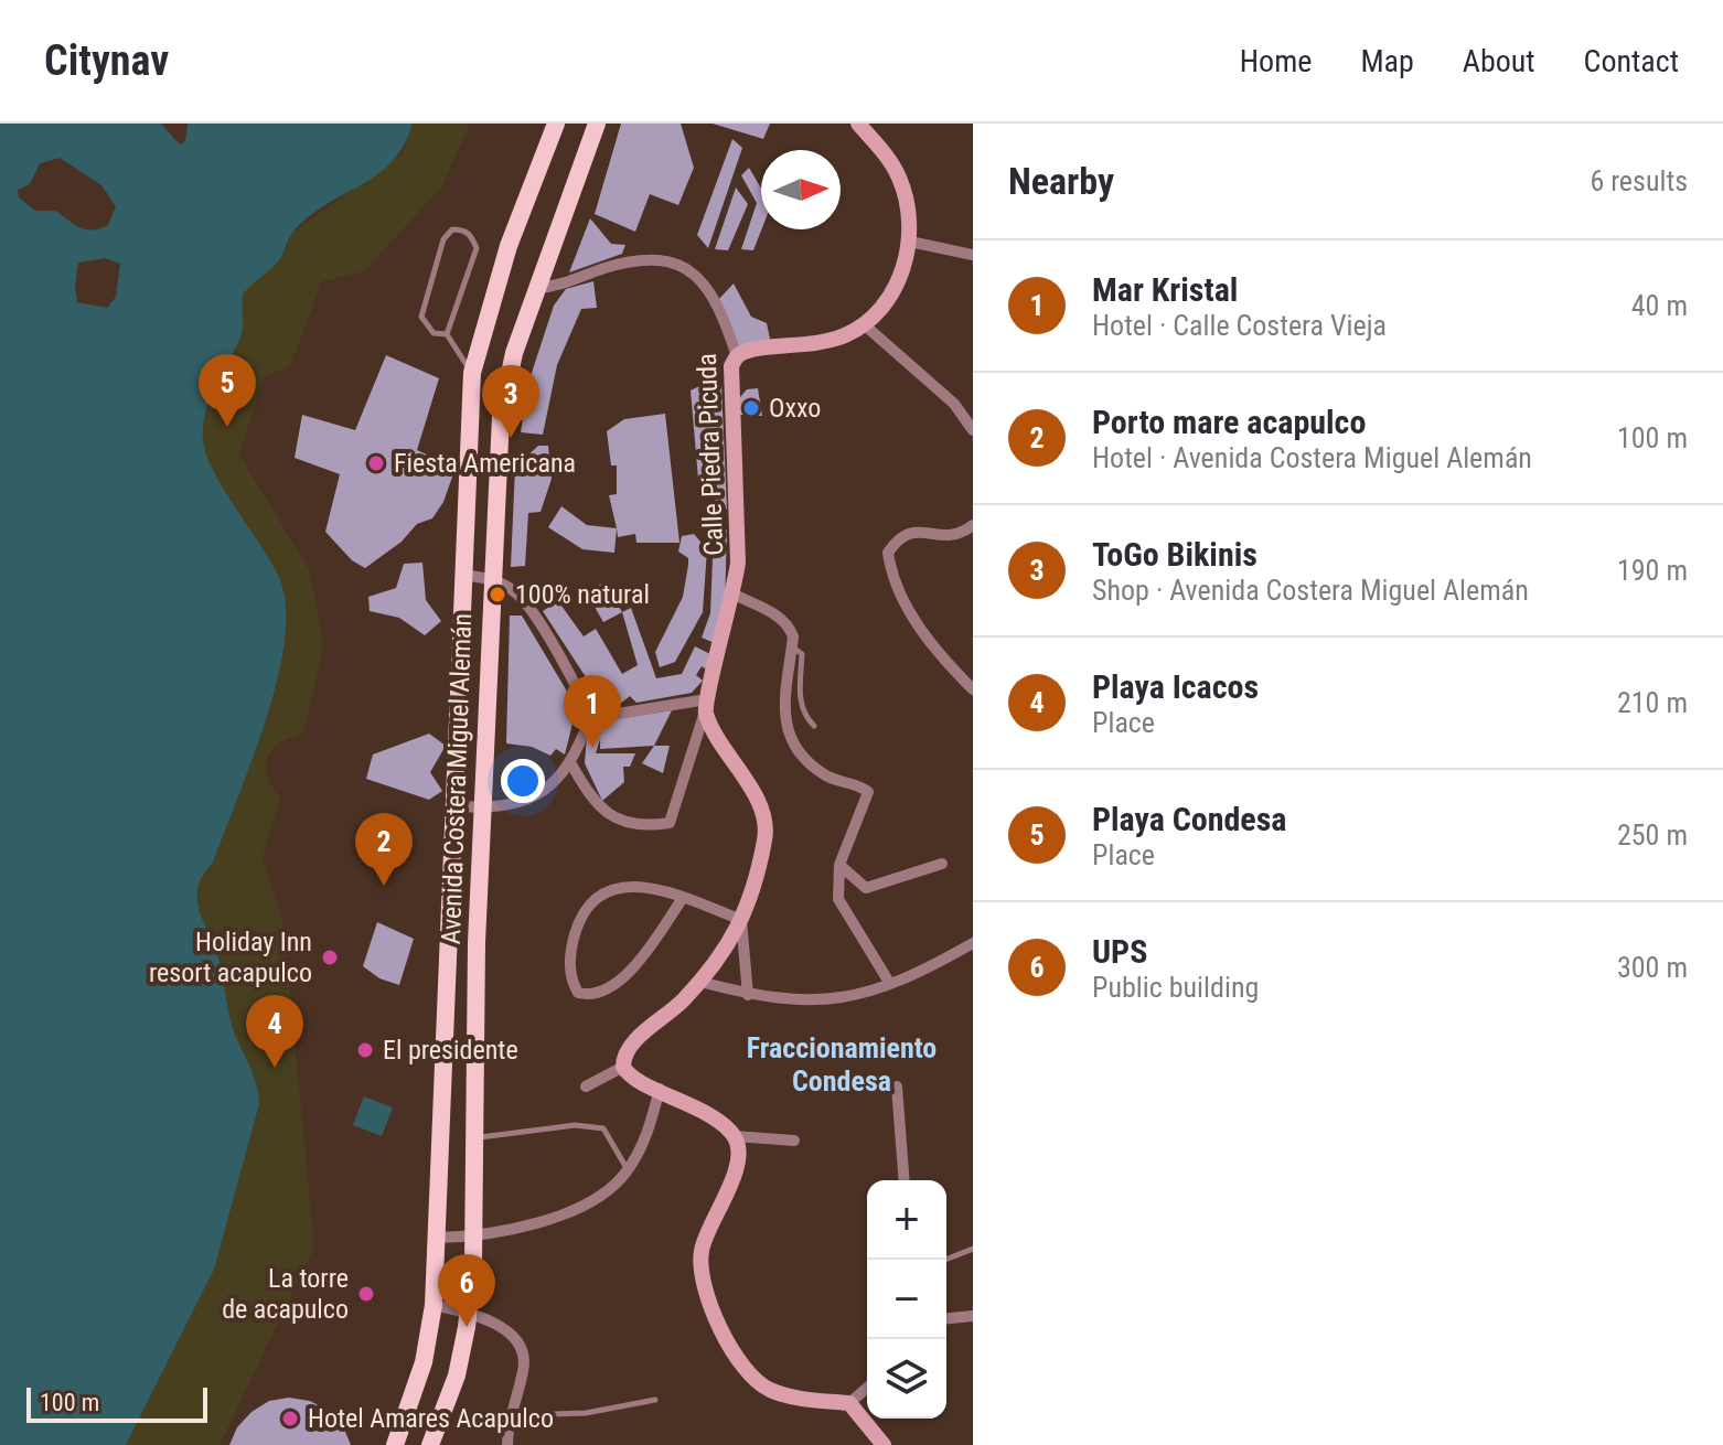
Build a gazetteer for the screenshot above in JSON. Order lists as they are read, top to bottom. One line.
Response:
{"streets":{"main road":["Calle Piedra Picuda","Avenida Costera Miguel Alemán"]},"crossings":[["Calle Piedra Picuda","Avenida Costera Miguel Alemán"]],"districts":["Fraccionamiento Condesa"],"places":["Oxxo","Fiesta Americana","100% natural","Holiday Inn resort acapulco","El presidente","La torre de acapulco","Hotel Amares Acapulco"],"scale_bar":"100 m","north":"right","page":{"header":"Citynav","nav":["Home","Map","About","Contact"],"heading":["Nearby","6 results"],"list":[{"mark":"1","name":"Mar Kristal","note":"Hotel · Calle Costera Vieja","value":"40 m"},{"mark":"2","name":"Porto mare acapulco","note":"Hotel · Avenida Costera Miguel Alemán","value":"100 m"},{"mark":"3","name":"ToGo Bikinis","note":"Shop · Avenida Costera Miguel Alemán","value":"190 m"},{"mark":"4","name":"Playa Icacos","note":"Place","value":"210 m"},{"mark":"5","name":"Playa Condesa","note":"Place","value":"250 m"},{"mark":"6","name":"UPS","note":"Public building","value":"300 m"}],"pins":["5","3","1","2","4","6"],"map_buttons":["+","−"],"scale":"100 m"}}
